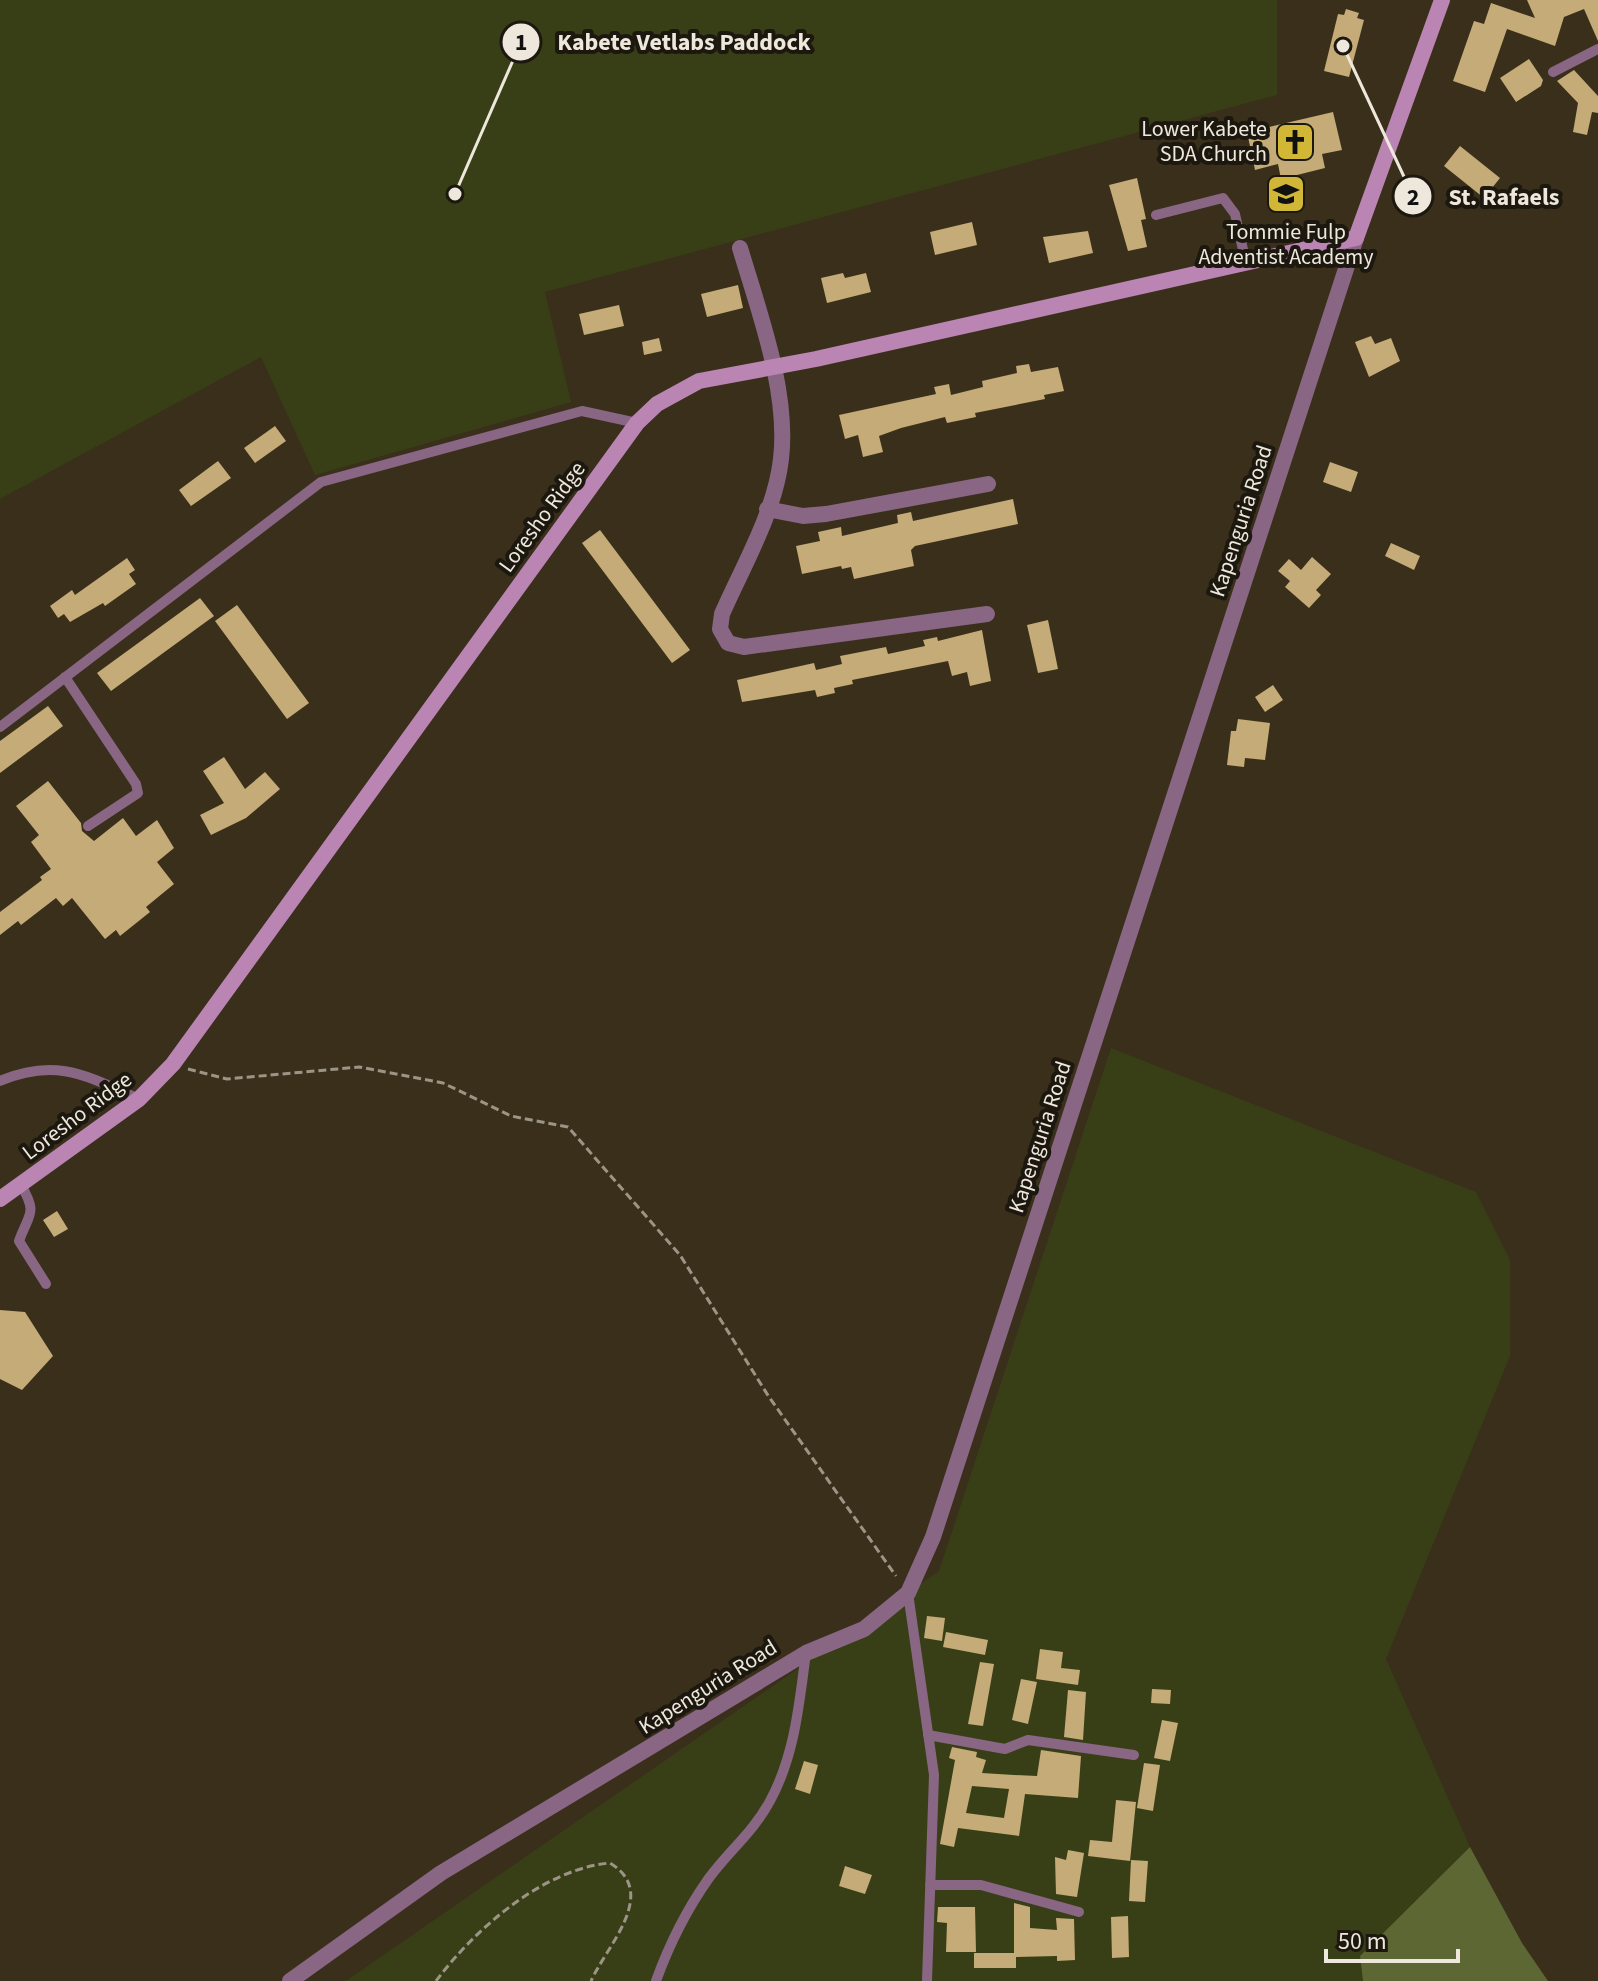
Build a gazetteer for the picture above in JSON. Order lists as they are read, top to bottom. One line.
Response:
{"streets":{"street":["Loresho Ridge","Kapenguria Road"]},"crossings":[["Loresho Ridge","Kapenguria Road"]],"places":{"other":["St. Rafaels","Kabete Vetlabs Paddock"],"church":["Lower Kabete SDA Church"],"school or university":["Tommie Fulp Adventist Academy"]},"scale_bar":"50 m"}
